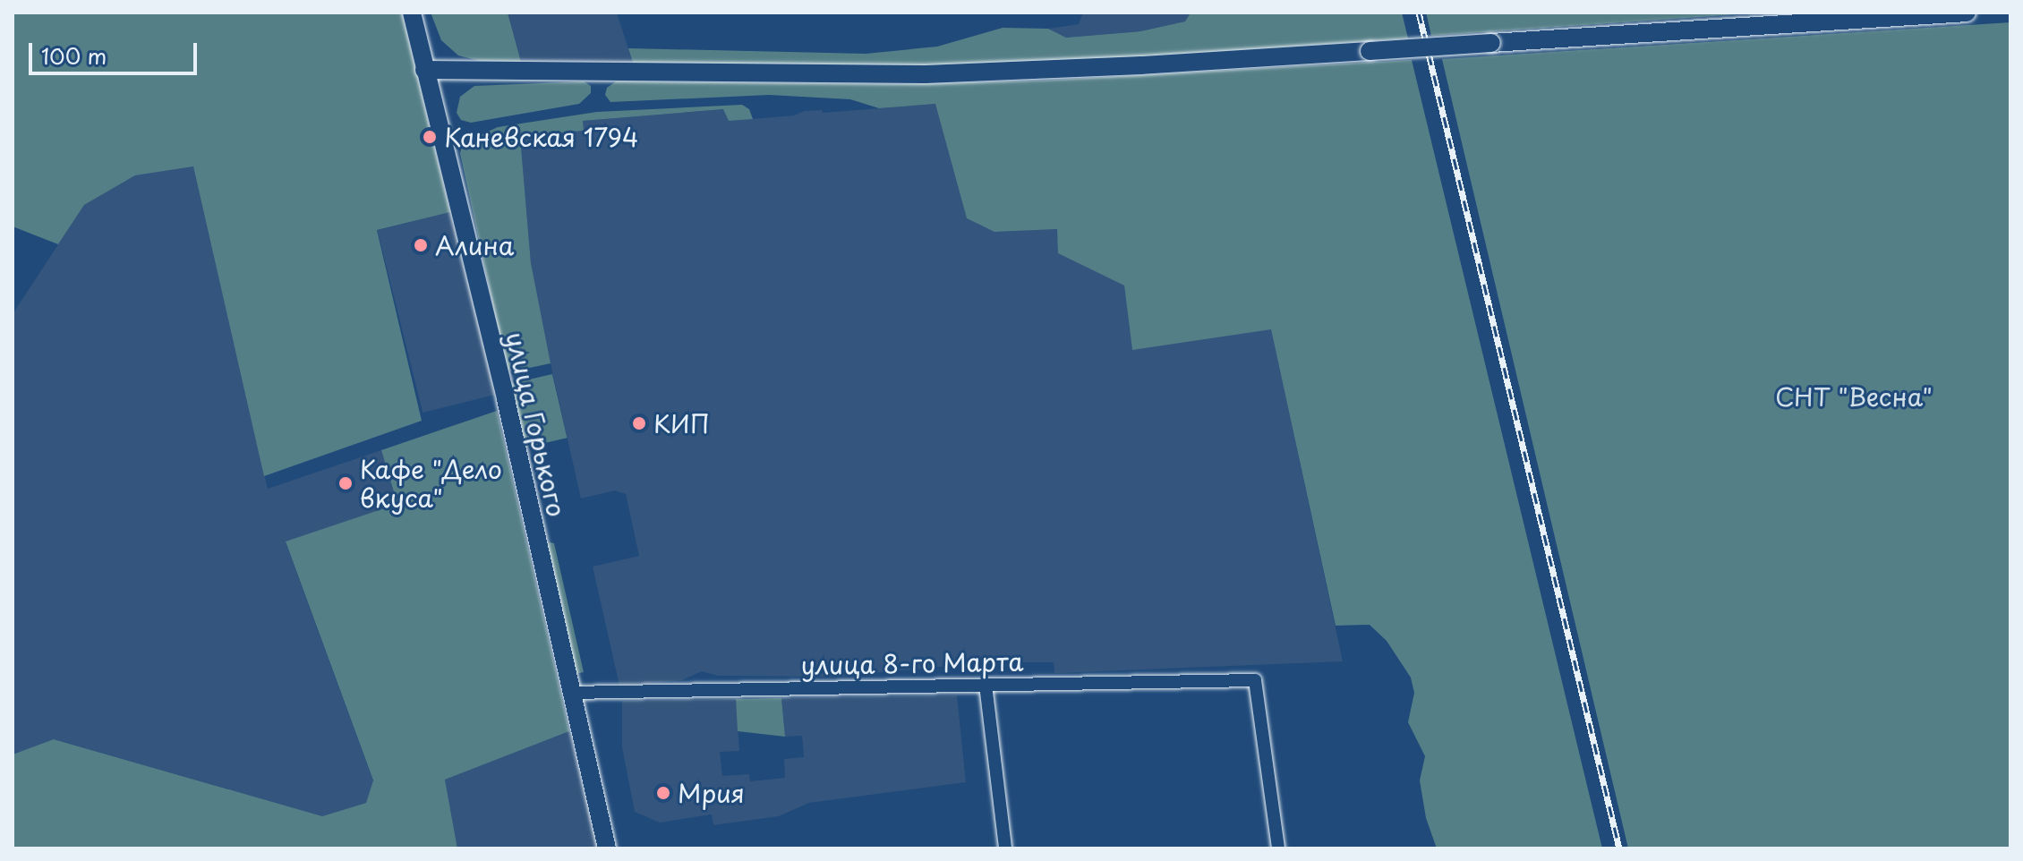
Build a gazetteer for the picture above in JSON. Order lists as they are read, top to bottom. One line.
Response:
{"streets":{"main road":["улица Горького"],"street":["улица 8-го Марта"]},"crossings":[["улица Горького","улица 8-го Марта"]],"parks":["СНТ \"Весна\""],"places":["Каневская 1794","Алина","КИП","Кафе \"Дело вкуса\"","Мрия"],"scale_bar":"100 m"}
